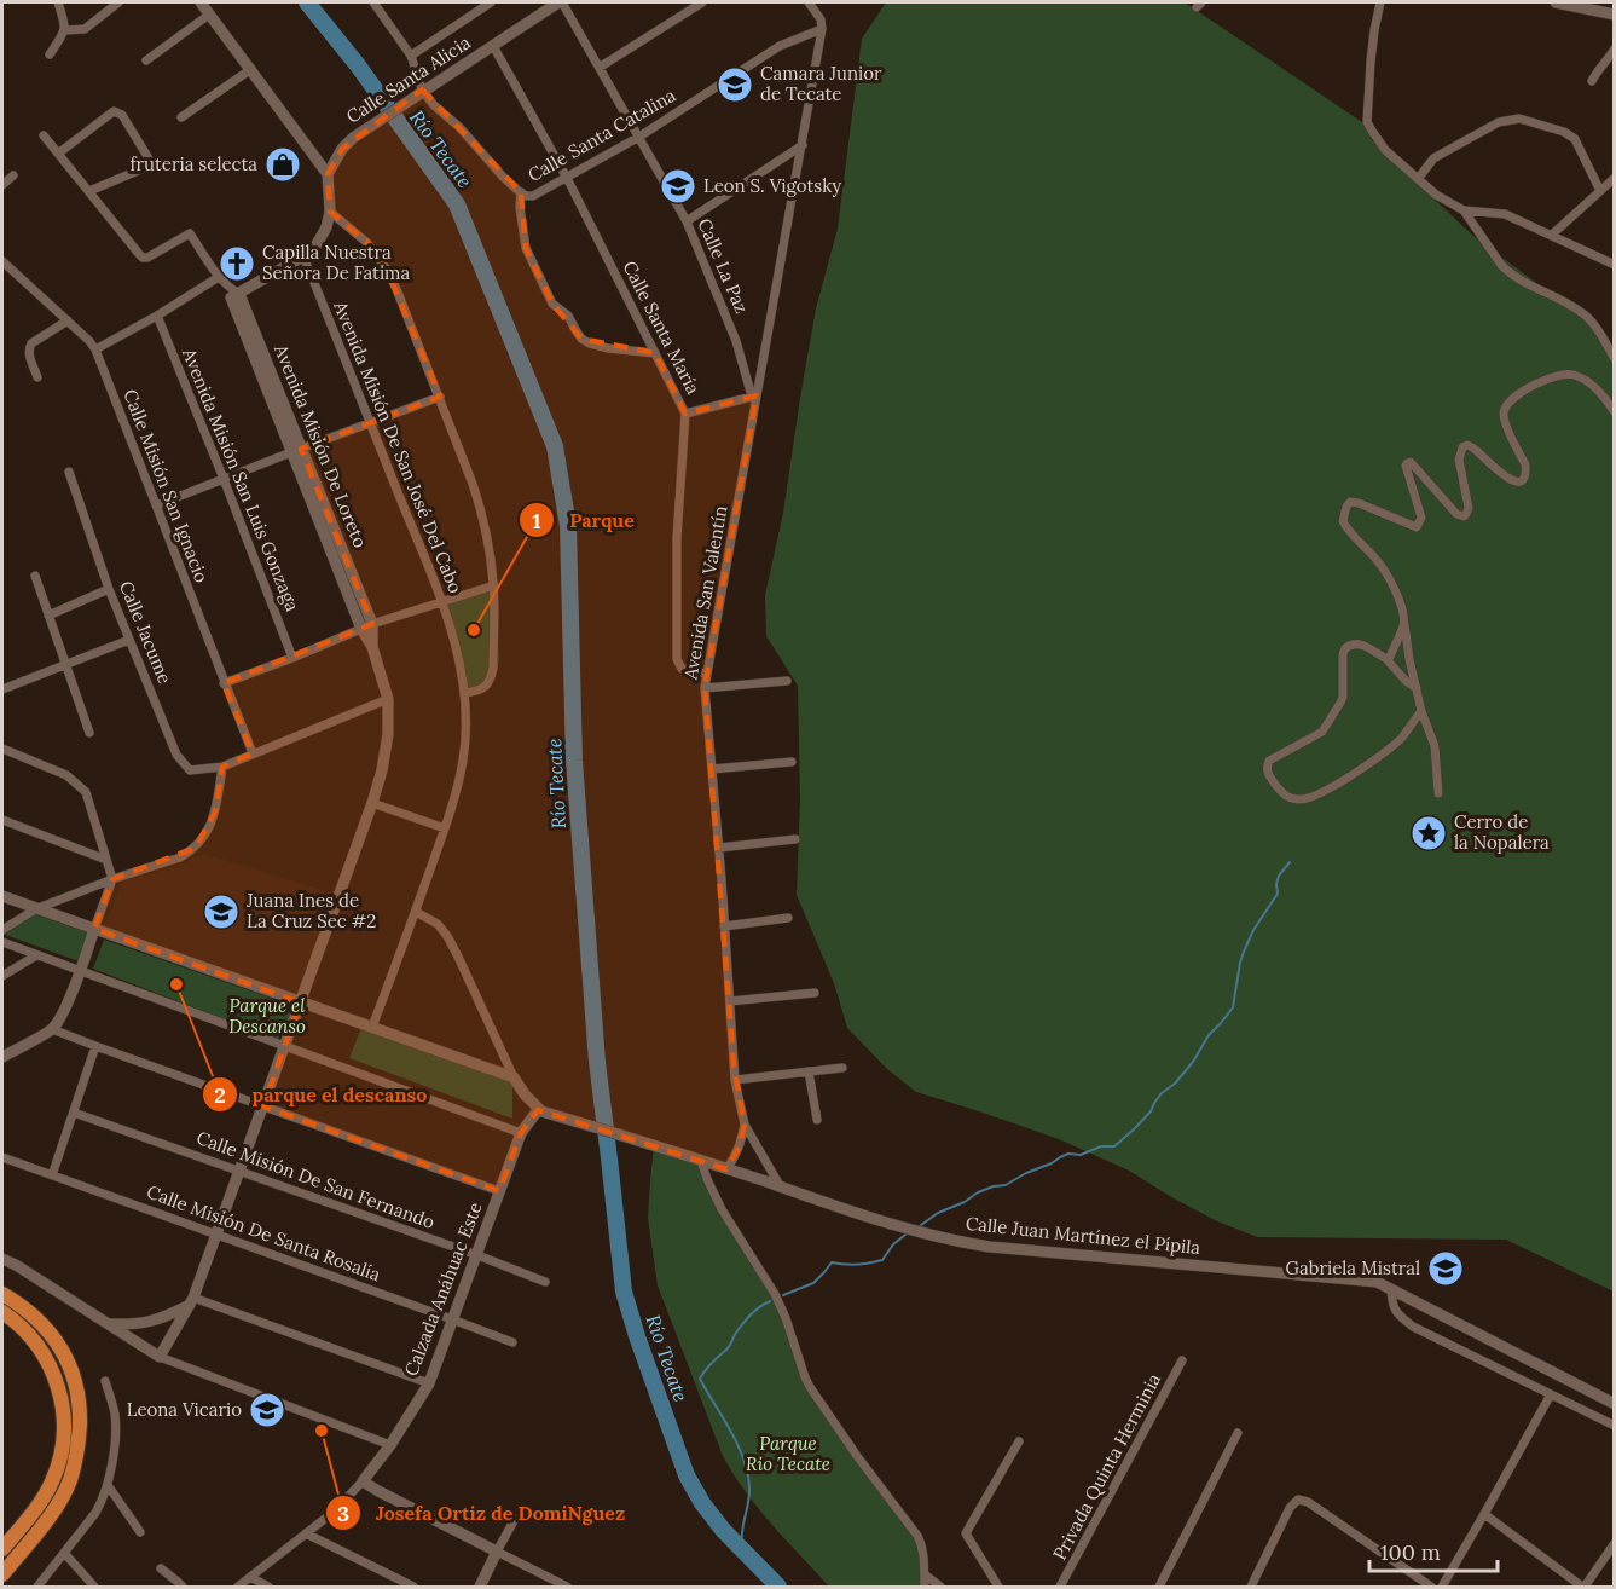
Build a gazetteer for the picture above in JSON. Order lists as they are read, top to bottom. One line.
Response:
{"streets":{"main road":["Calle Santa Alicia","Avenida Misión De Loreto","Calle Juan Martínez el Pípila","Calzada Anáhuac Este"],"street":["Calle Santa Catalina","Calle La Paz","Calle Santa María","Avenida Misión De San José Del Cabo","Avenida Misión San Luis Gonzaga","Calle Misión San Ignacio","Avenida San Valentín","Calle Jacume","Calle Misión De San Fernando","Calle Misión De Santa Rosalía","Privada Quinta Herminia"]},"crossings":[["Calle Santa Alicia","Calle Santa Catalina"],["Calle Santa Alicia","Calle La Paz"],["Calle Santa Alicia","Calle Santa María"],["Calle Santa Catalina","Calle La Paz"],["Calle Santa Catalina","Calle Santa María"],["Calle Santa Catalina","Avenida San Valentín"],["Calle La Paz","Avenida San Valentín"],["Calle Santa María","Avenida San Valentín"],["Avenida San Valentín","Calle Juan Martínez el Pípila"],["Calle Misión De San Fernando","Calzada Anáhuac Este"],["Calle Misión De Santa Rosalía","Calzada Anáhuac Este"],["Calle Juan Martínez el Pípila","Calzada Anáhuac Este"]],"water":["Río Tecate"],"parks":["Parque el Descanso","Parque Rio Tecate"],"places":{"school or university":["Camara Junior de Tecate","Leon S. Vigotsky","Juana Ines de La Cruz Sec #2","Gabriela Mistral","Leona Vicario"],"shop":["fruteria selecta"],"church":["Capilla Nuestra Señora De Fatima"],"other":["Parque","parque el descanso","Josefa Ortiz de DomiNguez"],"place":["Cerro de la Nopalera"]},"scale_bar":"100 m"}
